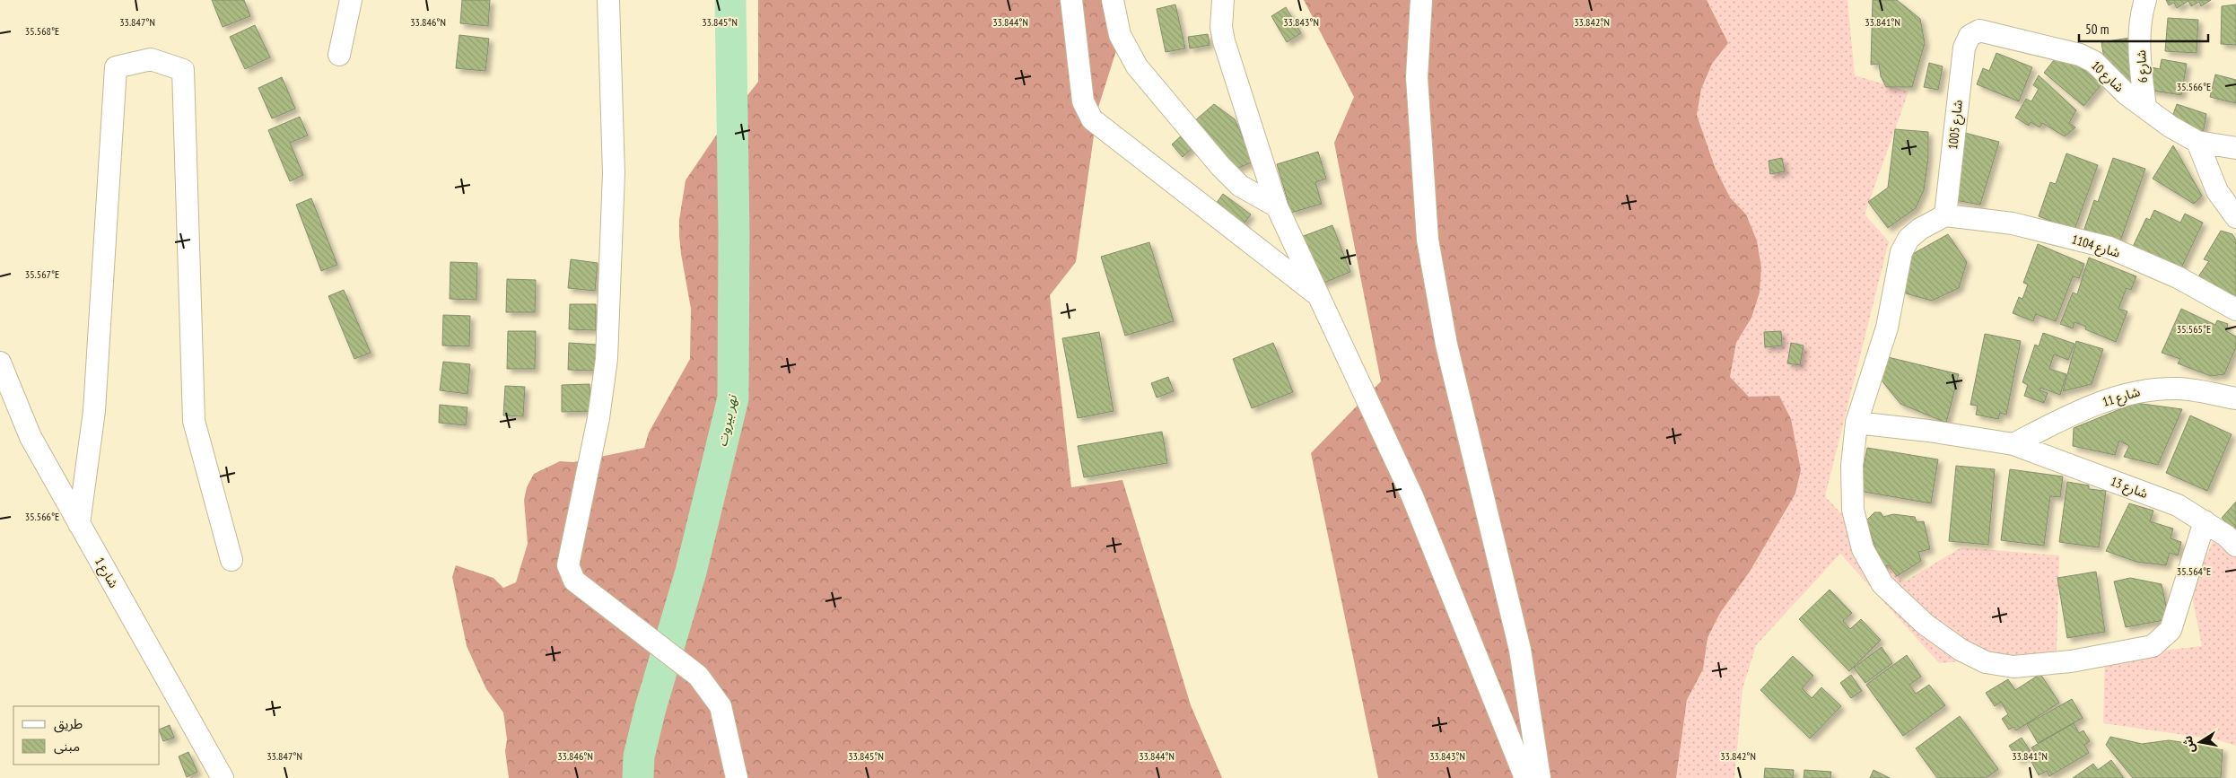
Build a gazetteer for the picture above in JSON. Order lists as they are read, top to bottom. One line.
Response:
{"streets":{"street":["شارع 6","شارع 10","شارع 1005","شارع 1104","شارع 11","شارع 13","شارع 1"]},"crossings":[["شارع 6","شارع 10"],["شارع 10","شارع 1005"],["شارع 1005","شارع 1104"],["شارع 11","شارع 13"]],"water":["نهر بيروت"],"legend":["طريق","مبنى"],"scale_bar":"50 m","north":"left","coordinates":["33.847°N","33.846°N","33.845°N","33.844°N","33.843°N","33.842°N","33.841°N","35.568°E","35.566°E","35.567°E","35.565°E","35.564°E"]}
